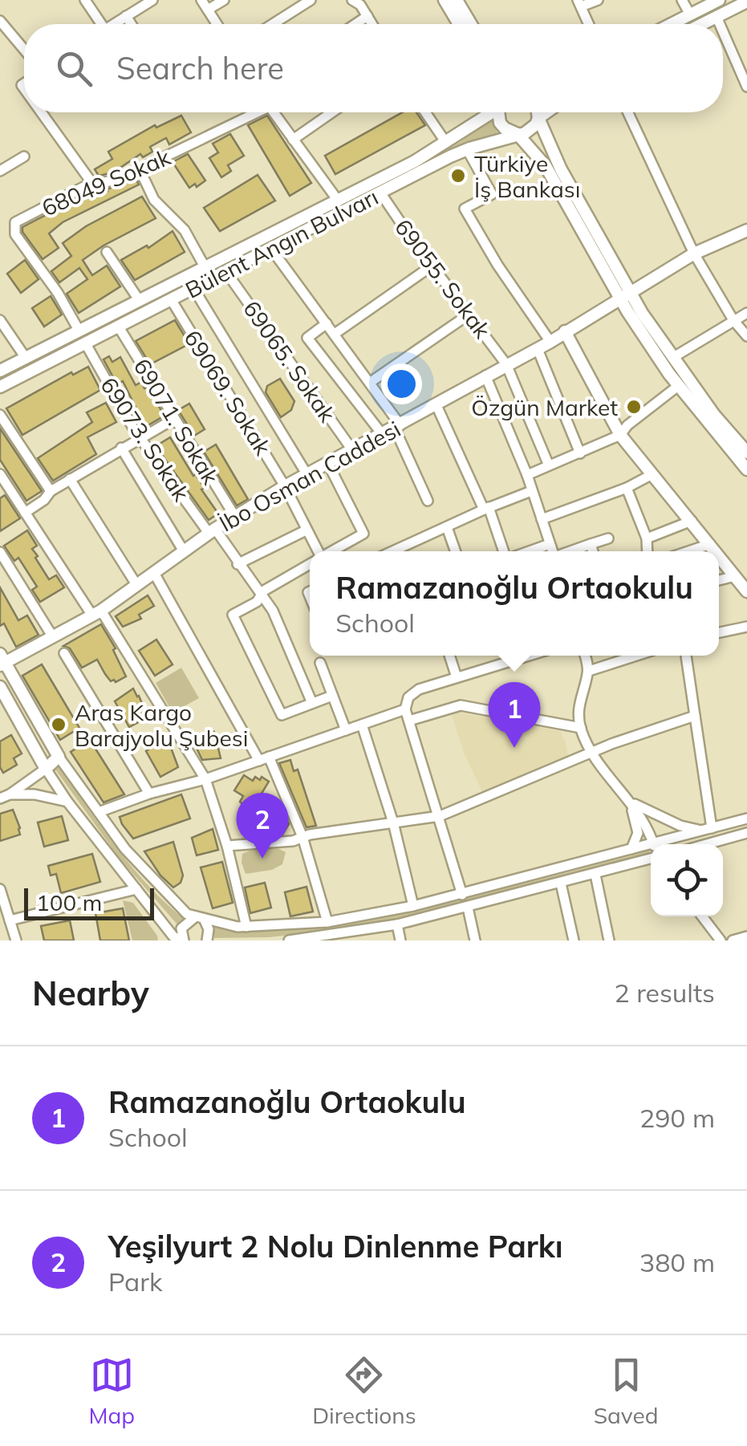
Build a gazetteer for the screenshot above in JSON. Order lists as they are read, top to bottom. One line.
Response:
{"streets":{"main road":["Bülent Angın Bulvarı","İbo Osman Caddesi"],"street":["68049 Sokak","69055. Sokak","69065. Sokak","69069. Sokak","69071. Sokak","69073. Sokak"]},"crossings":[["68049 Sokak","Bülent Angın Bulvarı"],["Bülent Angın Bulvarı","69055. Sokak"],["Bülent Angın Bulvarı","69065. Sokak"],["Bülent Angın Bulvarı","69069. Sokak"],["Bülent Angın Bulvarı","69071. Sokak"],["Bülent Angın Bulvarı","69073. Sokak"],["69055. Sokak","İbo Osman Caddesi"],["69065. Sokak","İbo Osman Caddesi"],["69069. Sokak","İbo Osman Caddesi"],["69071. Sokak","İbo Osman Caddesi"],["69073. Sokak","İbo Osman Caddesi"]],"places":["Türkiye İş Bankası","Özgün Market","Aras Kargo Barajyolu Şubesi"],"scale_bar":"100 m","page":{"search":"Search here","popup":["Ramazanoğlu Ortaokulu","School"],"pins":["1","2"],"scale":"100 m","heading":["Nearby","2 results"],"list":[{"mark":"1","name":"Ramazanoğlu Ortaokulu","note":"School","value":"290 m"},{"mark":"2","name":"Yeşilyurt 2 Nolu Dinlenme Parkı","note":"Park","value":"380 m"}],"nav":["Map","Directions","Saved"]}}
